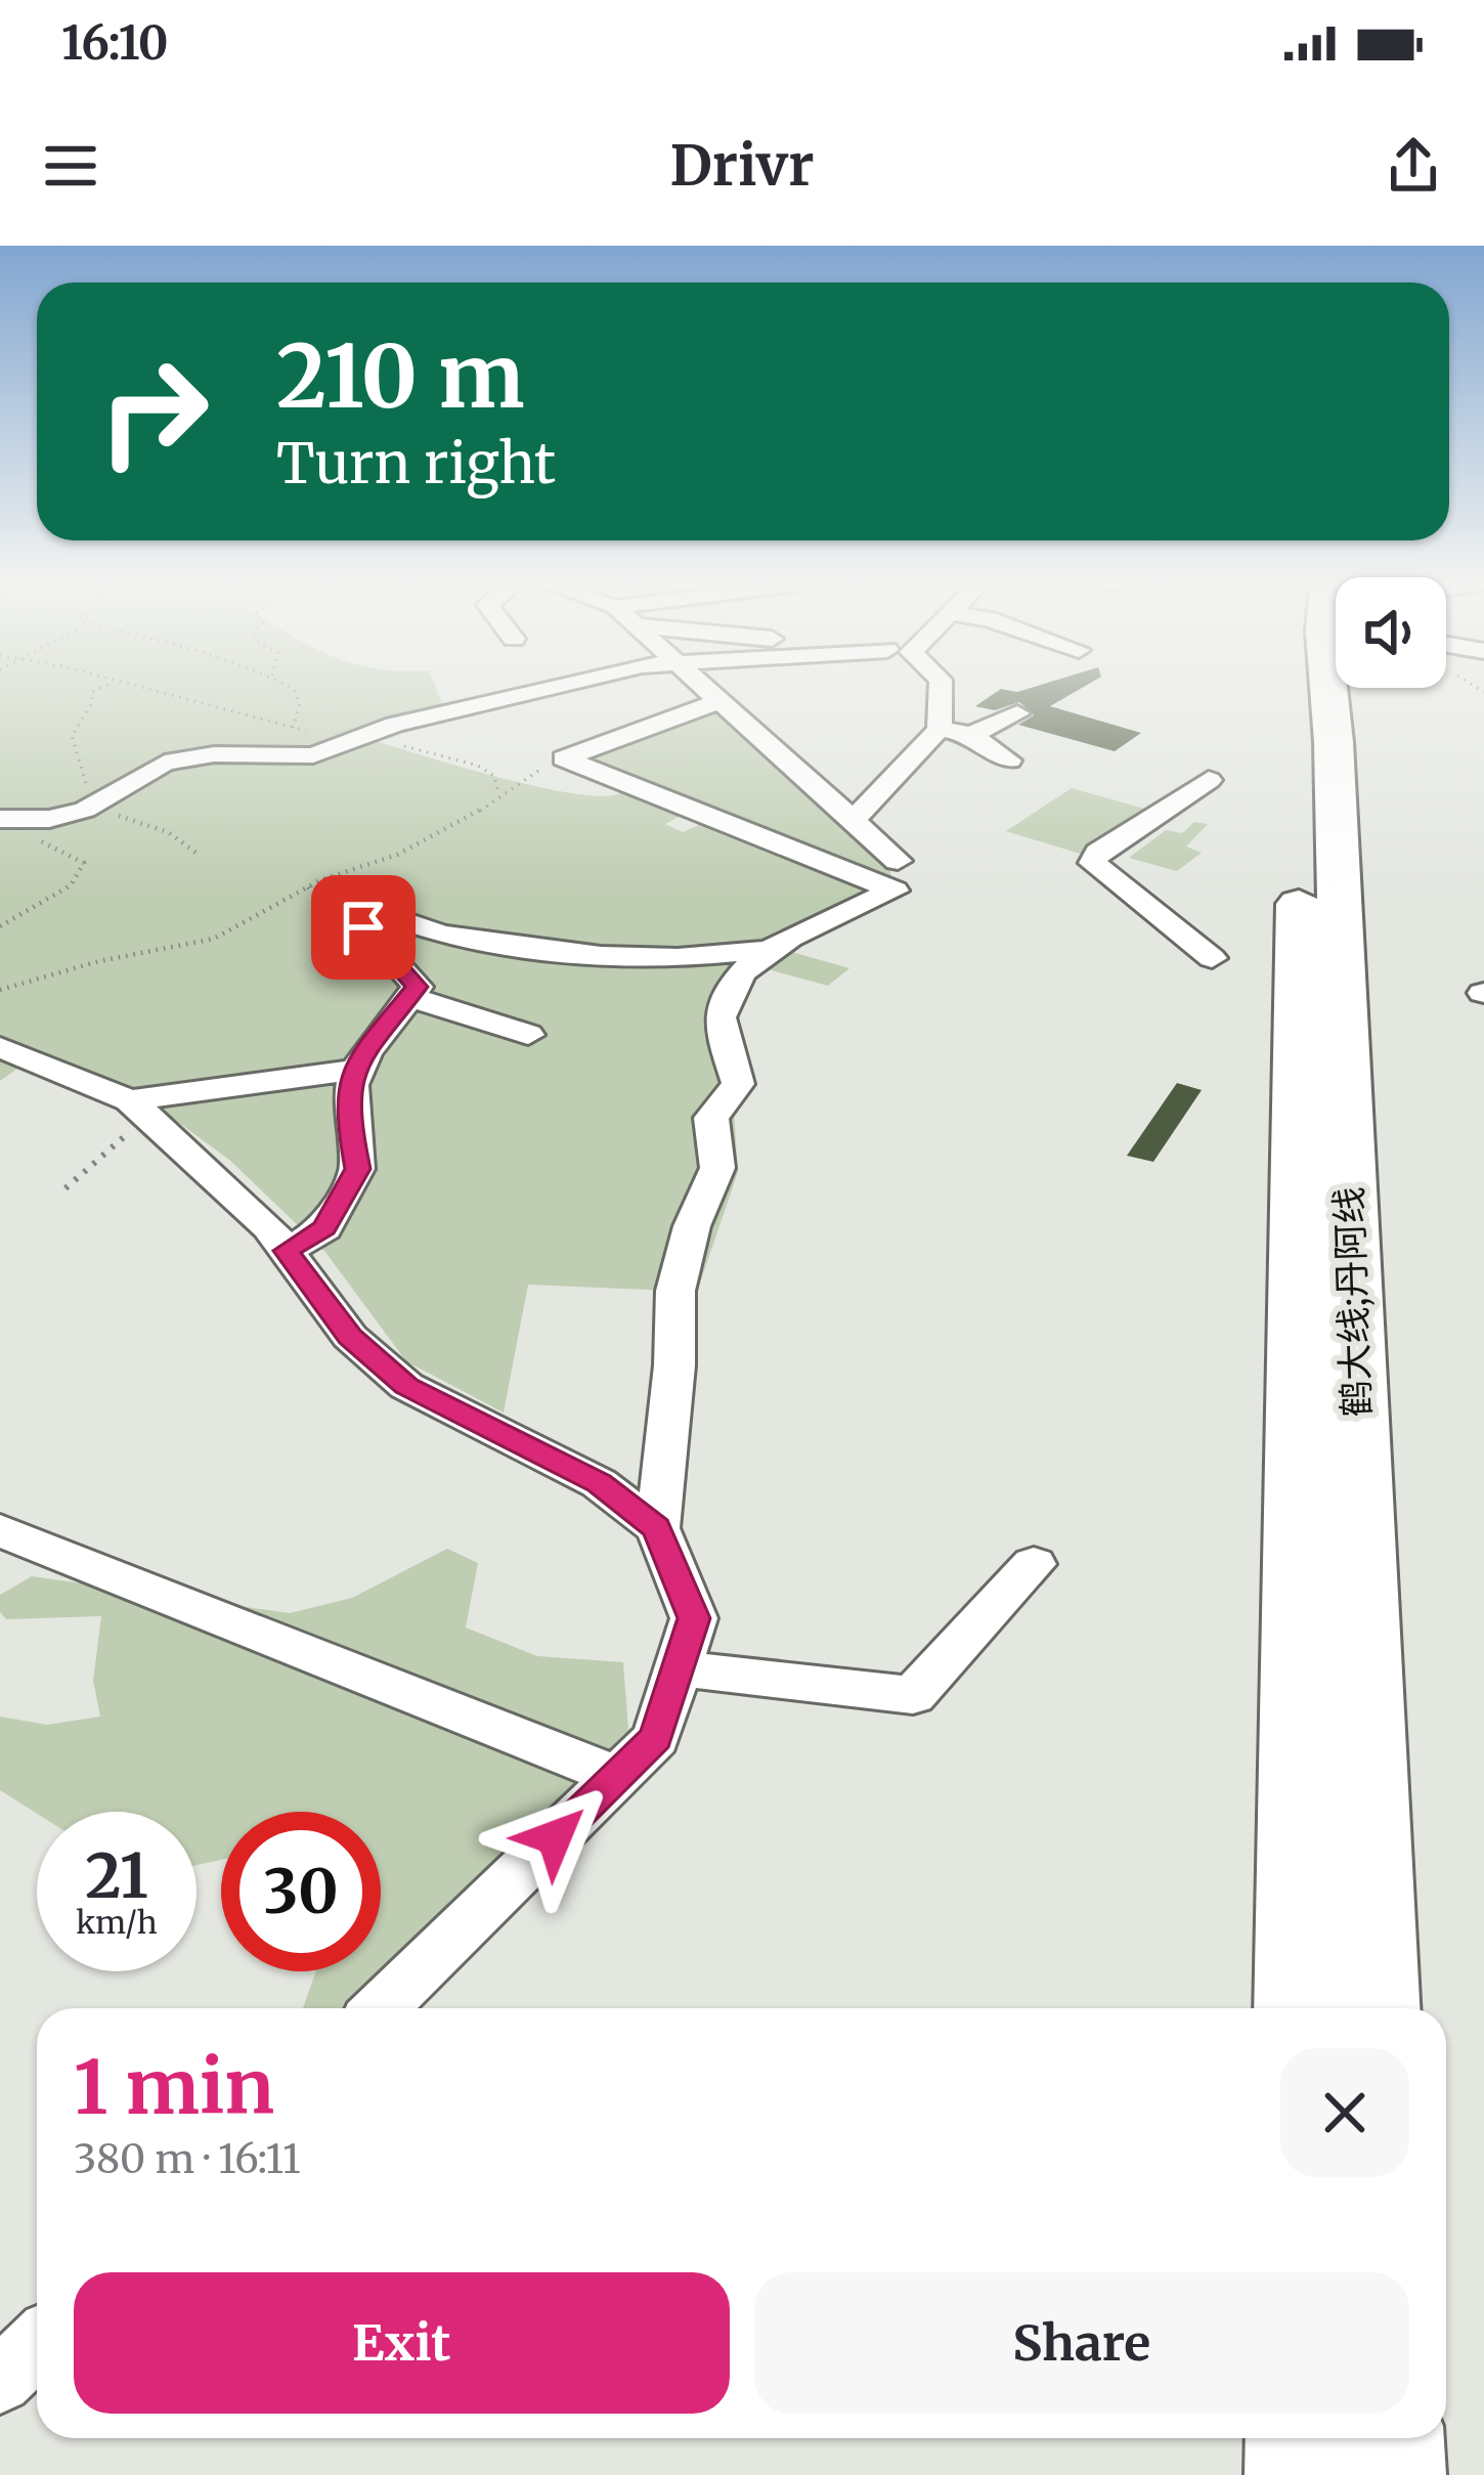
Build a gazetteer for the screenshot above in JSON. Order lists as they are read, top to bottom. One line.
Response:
{"streets":{"highway":["鹤大线;丹阿线"]},"page":{"status":"16:10","header":"Drivr","turn":["210 m","Turn right"],"speed":"21 km/h","limit":"30","heading":["1 min","380 m · 16:11"],"buttons":["Exit","Share"]}}
